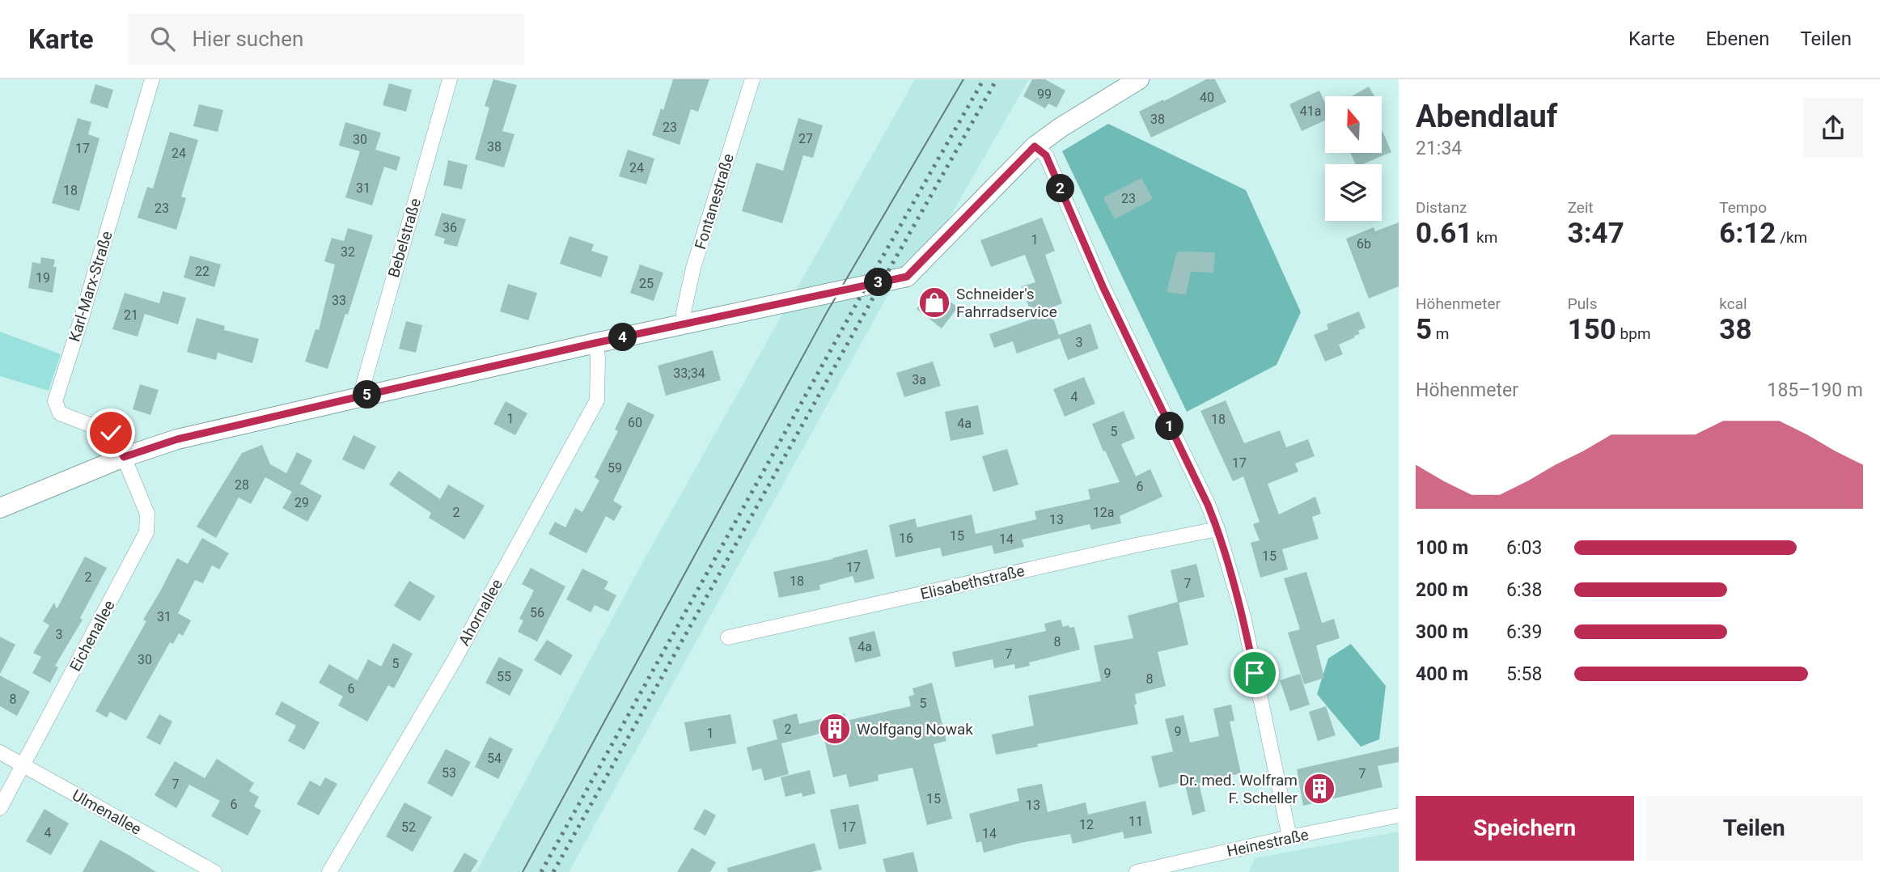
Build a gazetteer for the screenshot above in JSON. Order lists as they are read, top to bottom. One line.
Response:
{"streets":{"street":["Fontanestraße","Bebelstraße","Karl-Marx-Straße","Elisabethstraße","Ahornallee","Eichenallee","Ulmenallee","Heinestraße"]},"crossings":[["Karl-Marx-Straße","Eichenallee"],["Eichenallee","Ulmenallee"]],"places":{"shop":["Schneider's Fahrradservice"],"building":["Wolfgang Nowak","Dr. med. Wolfram F. Scheller"]},"house_numbers":["99","40","41a","38","23","27","30","38","17","24","24","31","18","23","23","36","1","6b","32","22","19","25","33","21","3","33;34","3a","4","1","18","60","4a","5","17","59","28","6","29","2","12a","13","15","16","14","15","17","2","18","7","56","31","3","8","4a","7","30","5","9","55","8","6","8","5","2","9","1","54","53","7","7","15","6","13","11","12","52","17","4","14"],"north":"top","page":{"header":"Karte","search":"Hier suchen","nav":["Karte","Ebenen","Teilen"],"heading":["Abendlauf","21:34"],"pins":["2","3","4","5","1"],"stats":[["Distanz","0.61 km"],["Zeit","3:47"],["Tempo","6:12 /km"],["Höhenmeter","5 m"],["Puls","150 bpm"],["kcal","38"]],"chart":["Höhenmeter","185–190 m"],"list":[{"name":"100 m","note":"6:03"},{"name":"200 m","note":"6:38"},{"name":"300 m","note":"6:39"},{"name":"400 m","note":"5:58"}],"buttons":["Speichern","Teilen"]}}
